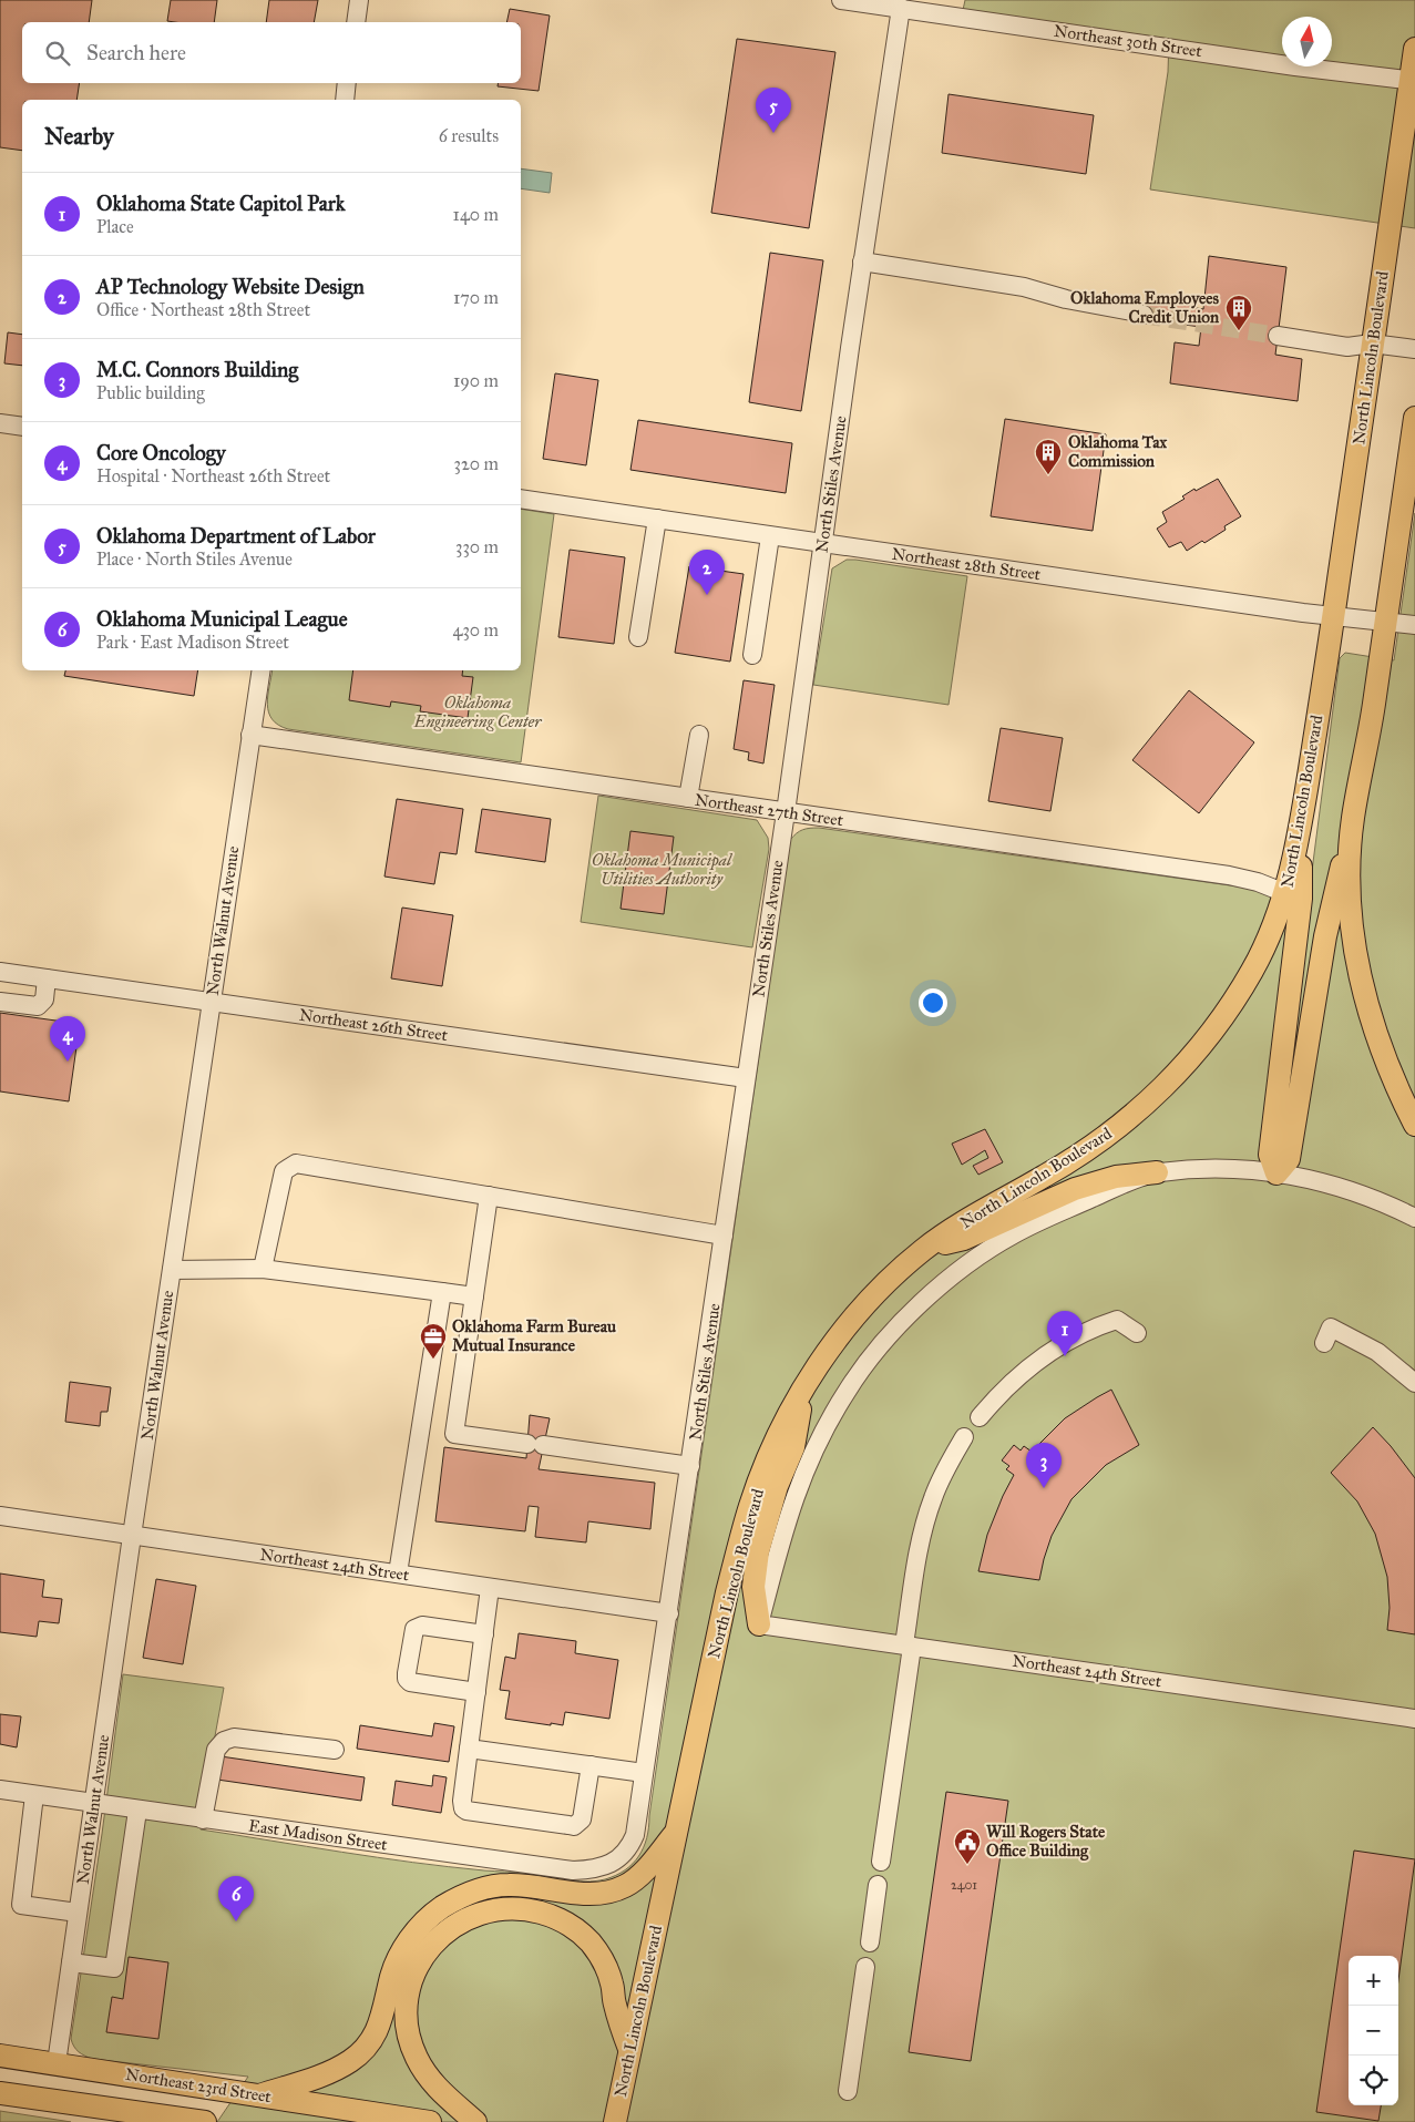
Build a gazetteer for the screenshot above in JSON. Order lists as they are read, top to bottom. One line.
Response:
{"streets":{"main road":["North Lincoln Boulevard","Northeast 23rd Street"],"street":["Northeast 30th Street","North Stiles Avenue","Northeast 28th Street","Northeast 27th Street","North Walnut Avenue","Northeast 26th Street","Northeast 24th Street","East Madison Street"]},"crossings":[["Northeast 30th Street","North Lincoln Boulevard"],["Northeast 30th Street","North Stiles Avenue"],["North Lincoln Boulevard","Northeast 28th Street"],["North Lincoln Boulevard","Northeast 27th Street"],["North Stiles Avenue","Northeast 28th Street"],["North Stiles Avenue","Northeast 27th Street"],["North Stiles Avenue","Northeast 26th Street"],["North Stiles Avenue","Northeast 24th Street"],["North Stiles Avenue","East Madison Street"],["Northeast 27th Street","North Walnut Avenue"],["North Walnut Avenue","Northeast 26th Street"],["North Walnut Avenue","Northeast 24th Street"],["North Walnut Avenue","East Madison Street"],["North Walnut Avenue","Northeast 23rd Street"]],"parks":["Oklahoma Engineering Center","Oklahoma Municipal Utilities Authority"],"places":{"building":["Oklahoma Employees Credit Union","Oklahoma Tax Commission"],"office":["Oklahoma Farm Bureau Mutual Insurance"],"public building":["Will Rogers State Office Building"]},"house_numbers":["2401"],"north":"top","page":{"search":"Search here","pins":["5","2","4","1","3","6"],"heading":["Nearby","6 results"],"list":[{"mark":"1","name":"Oklahoma State Capitol Park","note":"Place","value":"140 m"},{"mark":"2","name":"AP Technology Website Design","note":"Office · Northeast 28th Street","value":"170 m"},{"mark":"3","name":"M.C. Connors Building","note":"Public building","value":"190 m"},{"mark":"4","name":"Core Oncology","note":"Hospital · Northeast 26th Street","value":"320 m"},{"mark":"5","name":"Oklahoma Department of Labor","note":"Place · North Stiles Avenue","value":"330 m"},{"mark":"6","name":"Oklahoma Municipal League","note":"Park · East Madison Street","value":"430 m"}],"map_buttons":["+","−"]}}
